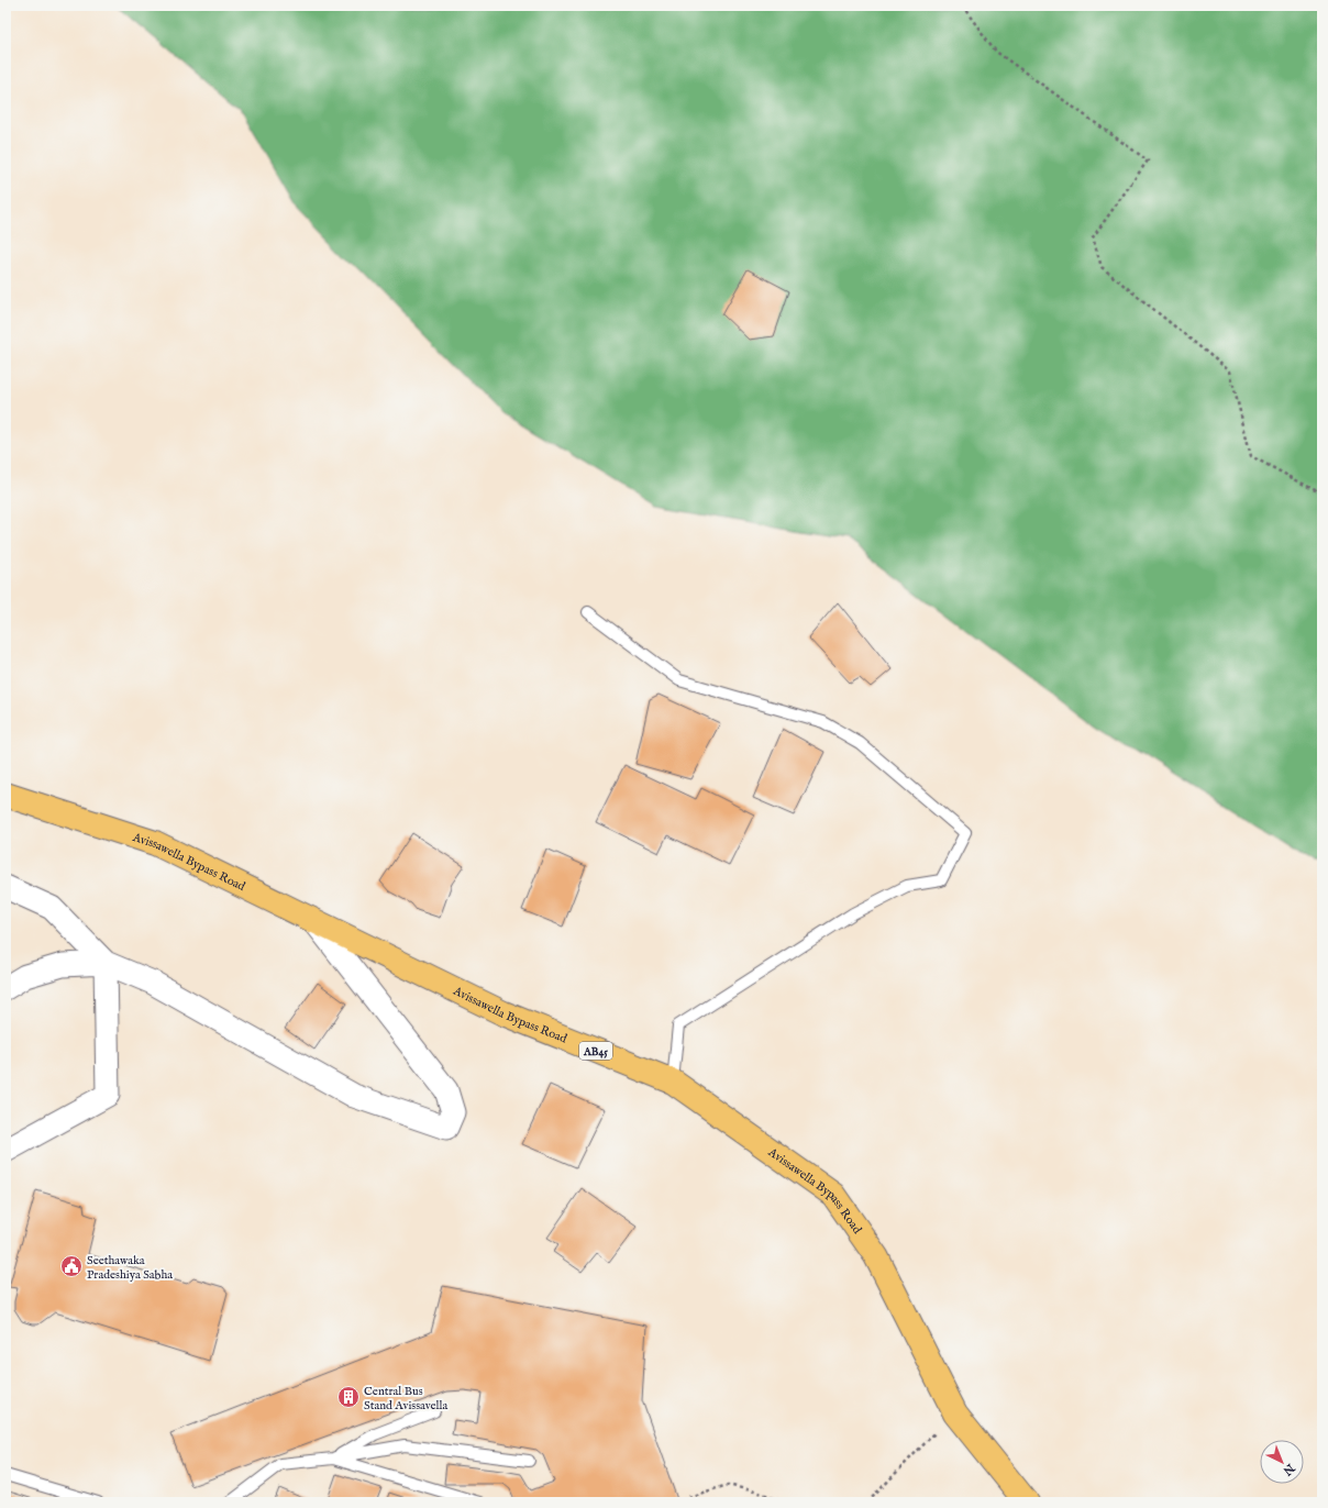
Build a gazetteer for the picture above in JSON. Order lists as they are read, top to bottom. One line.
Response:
{"streets":{"main road":["Avissawella Bypass Road","AB45"]},"places":{"public building":["Seethawaka Pradeshiya Sabha"],"building":["Central Bus Stand Avissavella"]},"north":"bottom right"}
